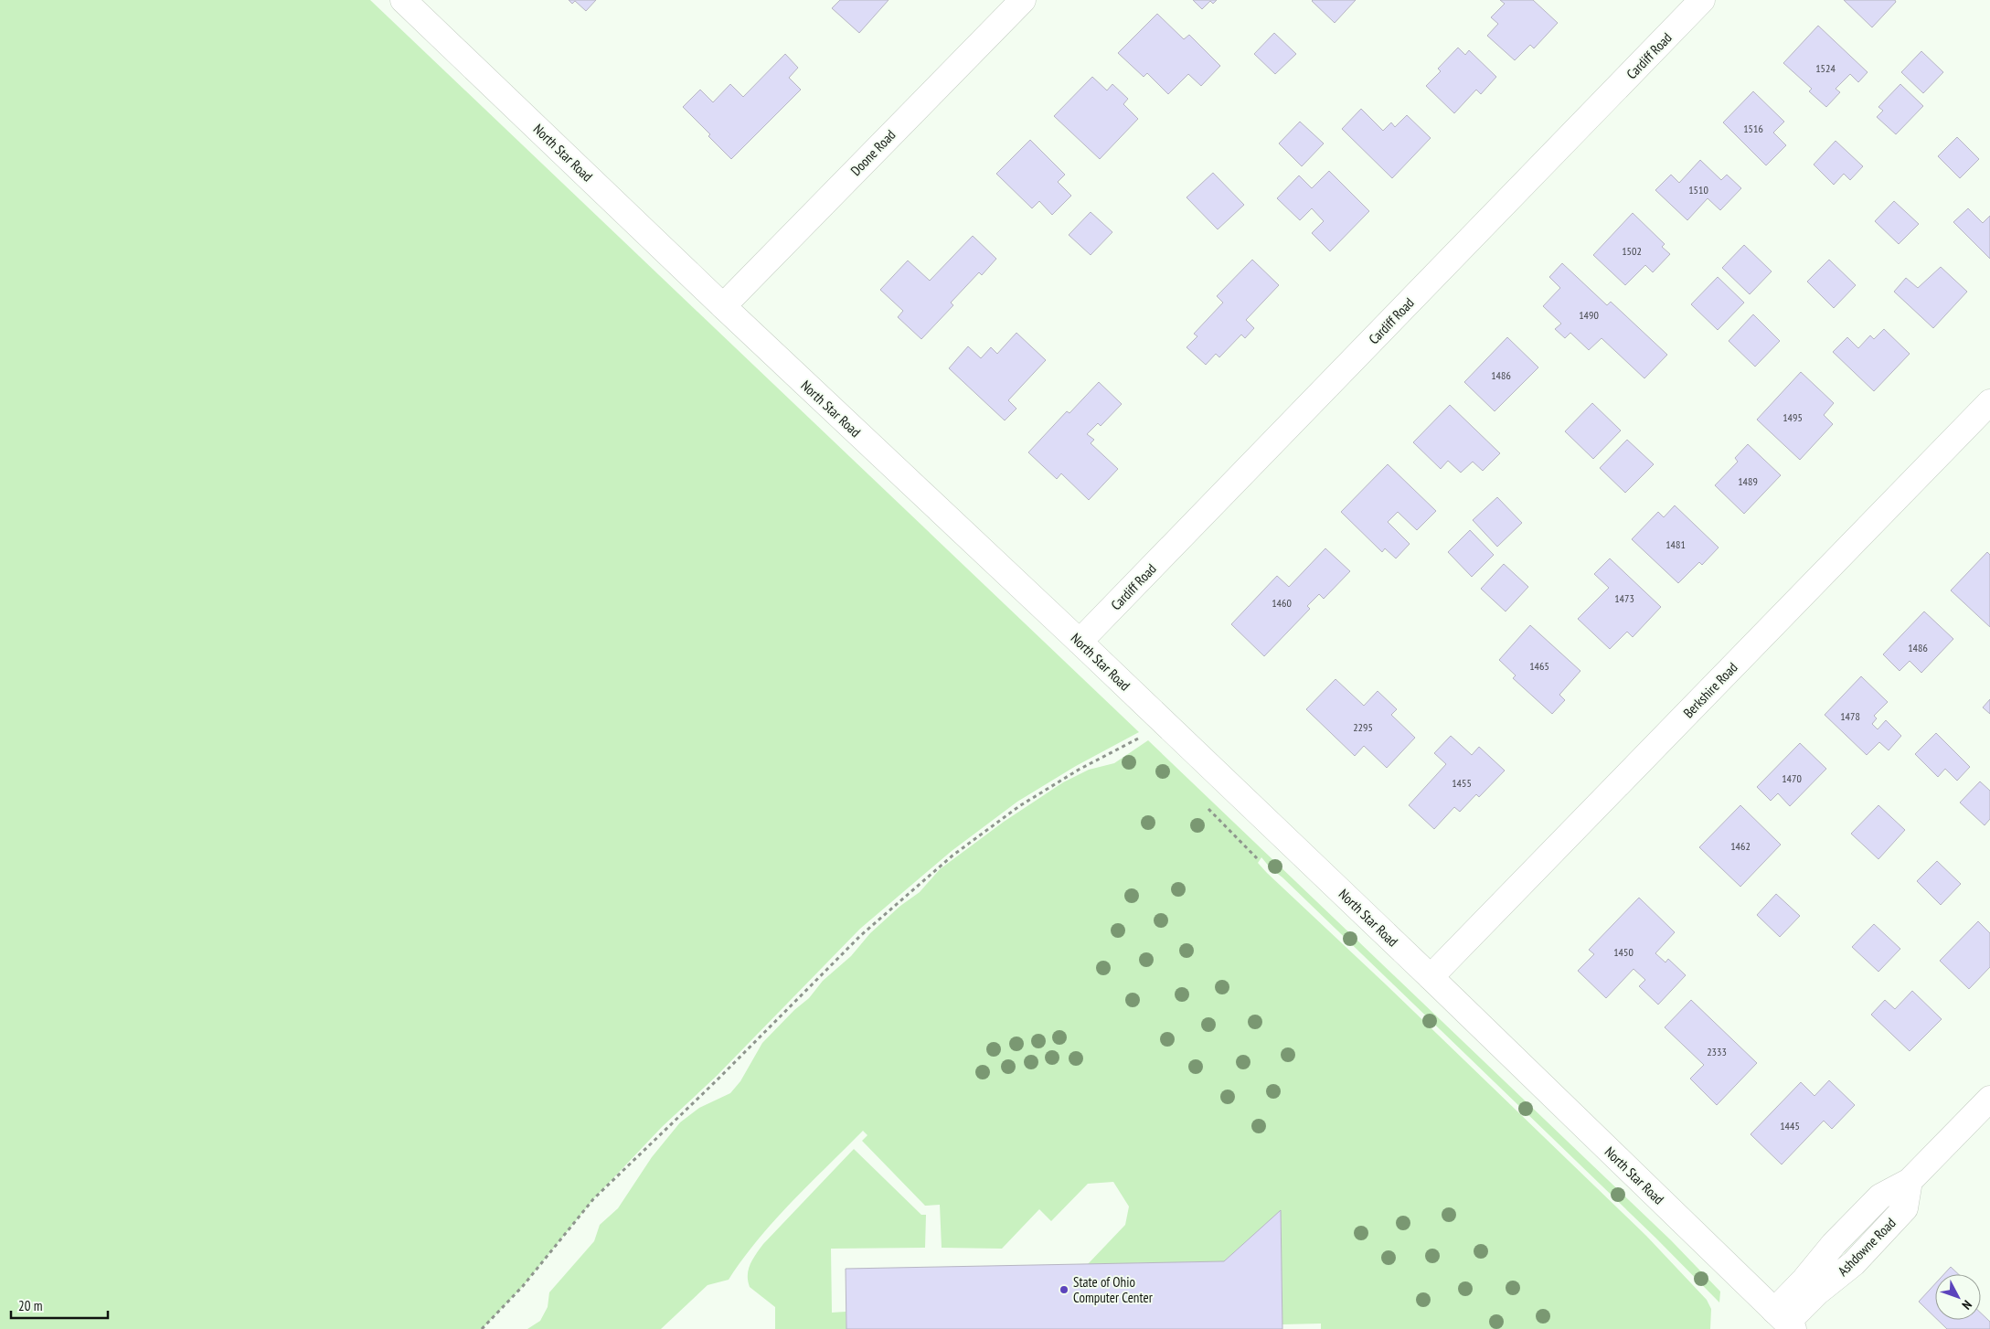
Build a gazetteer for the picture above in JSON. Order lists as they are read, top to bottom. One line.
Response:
{"streets":{"street":["Cardiff Road","North Star Road","Doone Road","Berkshire Road","Ashdowne Road"]},"crossings":[["Cardiff Road","North Star Road"],["North Star Road","Doone Road"],["North Star Road","Berkshire Road"],["North Star Road","Ashdowne Road"]],"places":["State of Ohio Computer Center"],"house_numbers":["1524","1516","1510","1502","1490","1486","1495","1489","1481","1473","1460","1486","1465","1478","2295","1470","1455","1462","1450","2333","1445"],"scale_bar":"20 m","north":"bottom right"}
